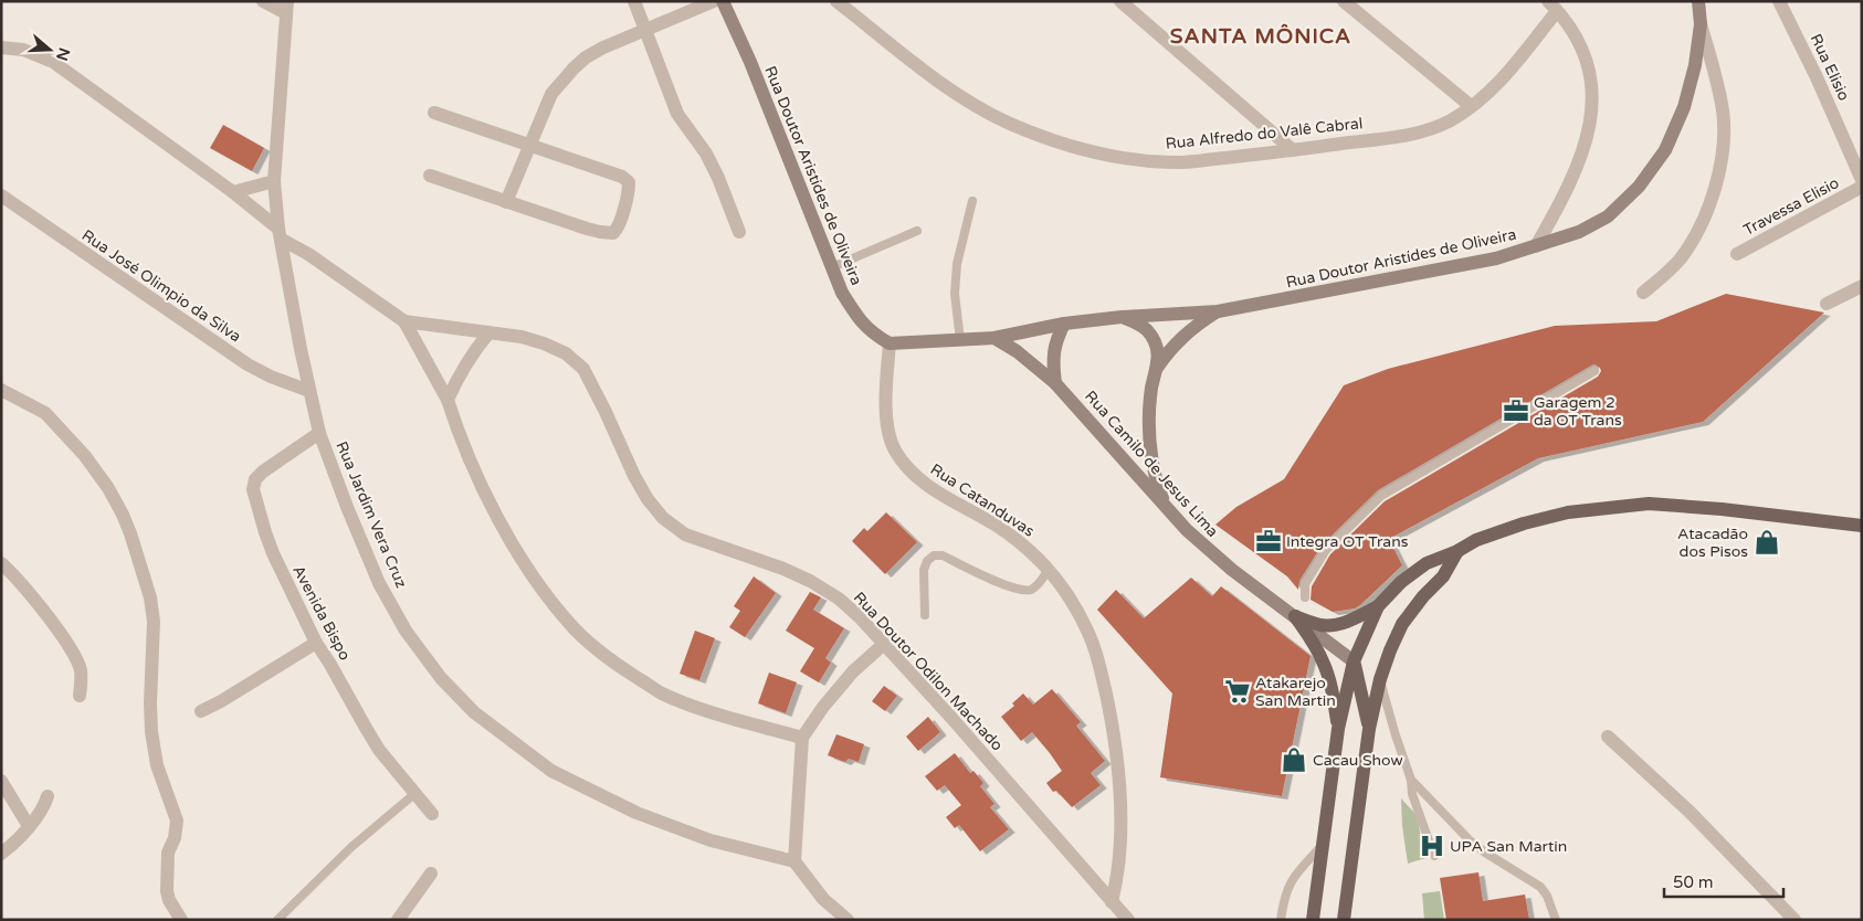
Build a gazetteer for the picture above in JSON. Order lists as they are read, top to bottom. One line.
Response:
{"streets":{"main road":["Rua Doutor Aristídes de Oliveira","Rua Camilo de Jesus Lima"],"street":["Rua Elisio","Rua Alfredo do Valê Cabral","Travessa Elisio","Rua José Olimpio da Silva","Rua Catanduvas","Rua Jardim Vera Cruz","Avenida Bispo","Rua Doutor Odilon Machado"]},"crossings":[["Rua Doutor Aristídes de Oliveira","Rua Catanduvas"],["Rua José Olimpio da Silva","Rua Jardim Vera Cruz"],["Rua Catanduvas","Rua Doutor Odilon Machado"],["Rua Jardim Vera Cruz","Avenida Bispo"],["Rua Jardim Vera Cruz","Rua Doutor Odilon Machado"]],"districts":["SANTA MÔNICA"],"places":{"office":["Garagem 2 da OT Trans","Integra OT Trans"],"shop":["Atacadão dos Pisos","Cacau Show"],"supermarket":["Atakarejo San Martin"],"hospital":["UPA San Martin"]},"scale_bar":"50 m","north":"right"}
